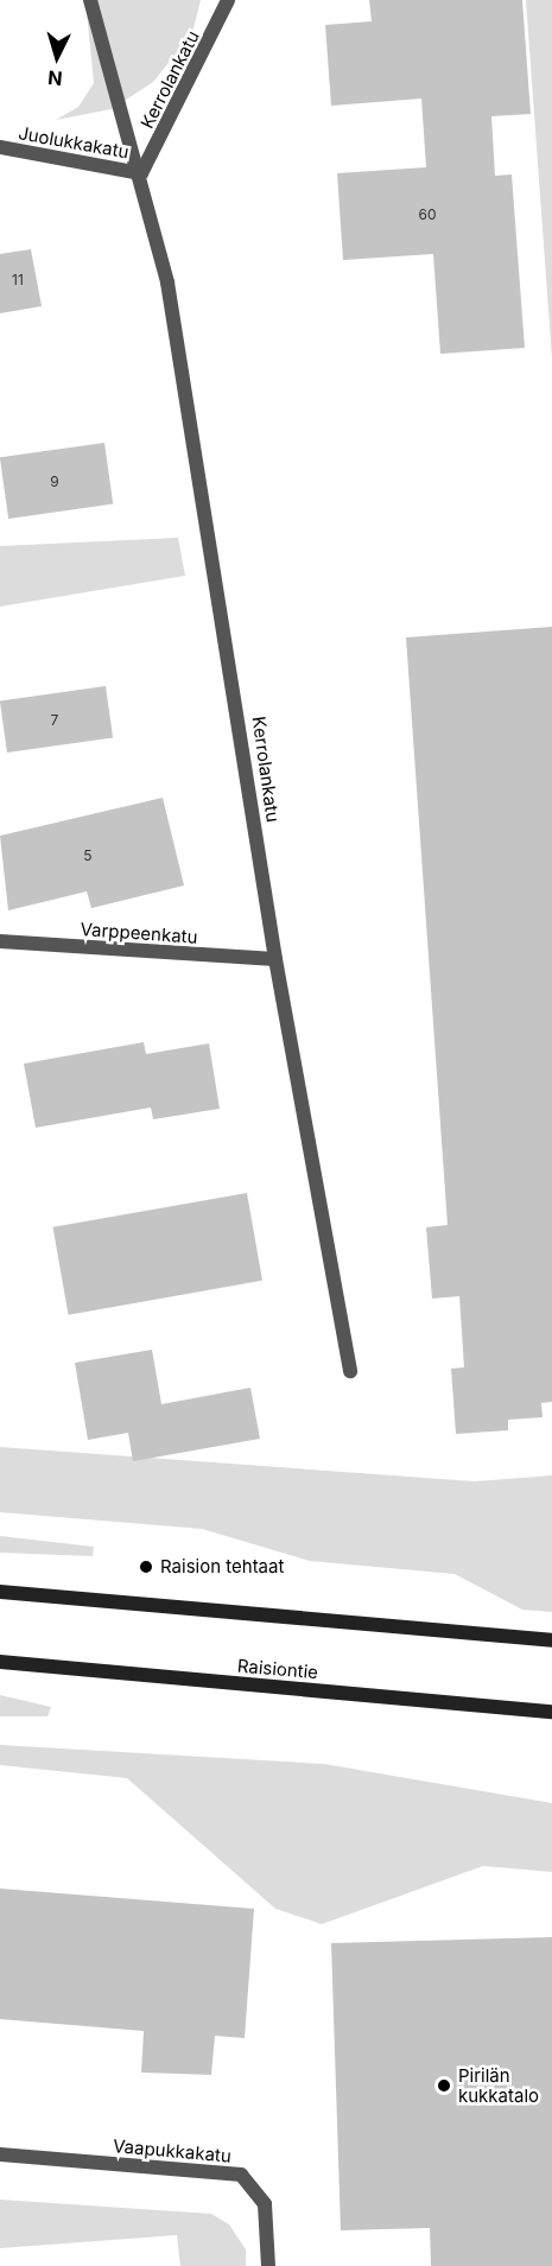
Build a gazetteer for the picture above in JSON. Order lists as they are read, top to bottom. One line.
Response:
{"streets":{"main road":["Raisiontie"],"street":["Kerrolankatu","Juolukkakatu","Varppeenkatu","Vaapukkakatu"]},"crossings":[["Kerrolankatu","Juolukkakatu"],["Kerrolankatu","Varppeenkatu"]],"places":["Raision tehtaat","Pirilän kukkatalo"],"house_numbers":["60","11","9","7","5"],"north":"bottom"}
